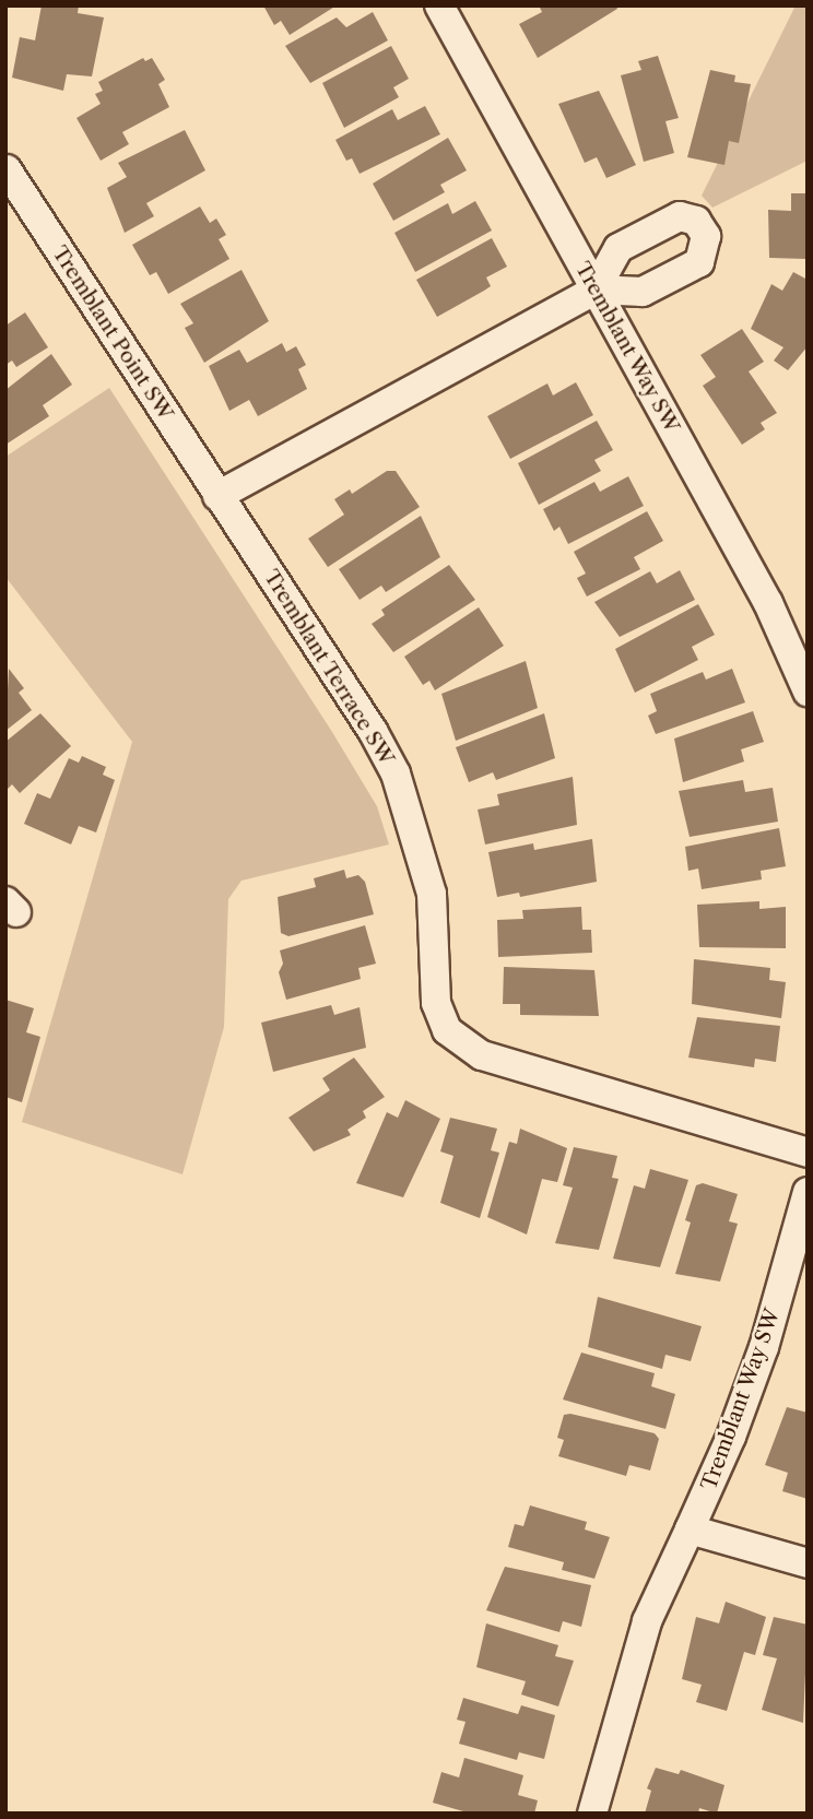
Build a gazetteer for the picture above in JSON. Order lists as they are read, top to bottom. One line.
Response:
{"streets":{"street":["Tremblant Point SW","Tremblant Way SW","Tremblant Terrace SW"]},"crossings":[["Tremblant Point SW","Tremblant Terrace SW"]]}
